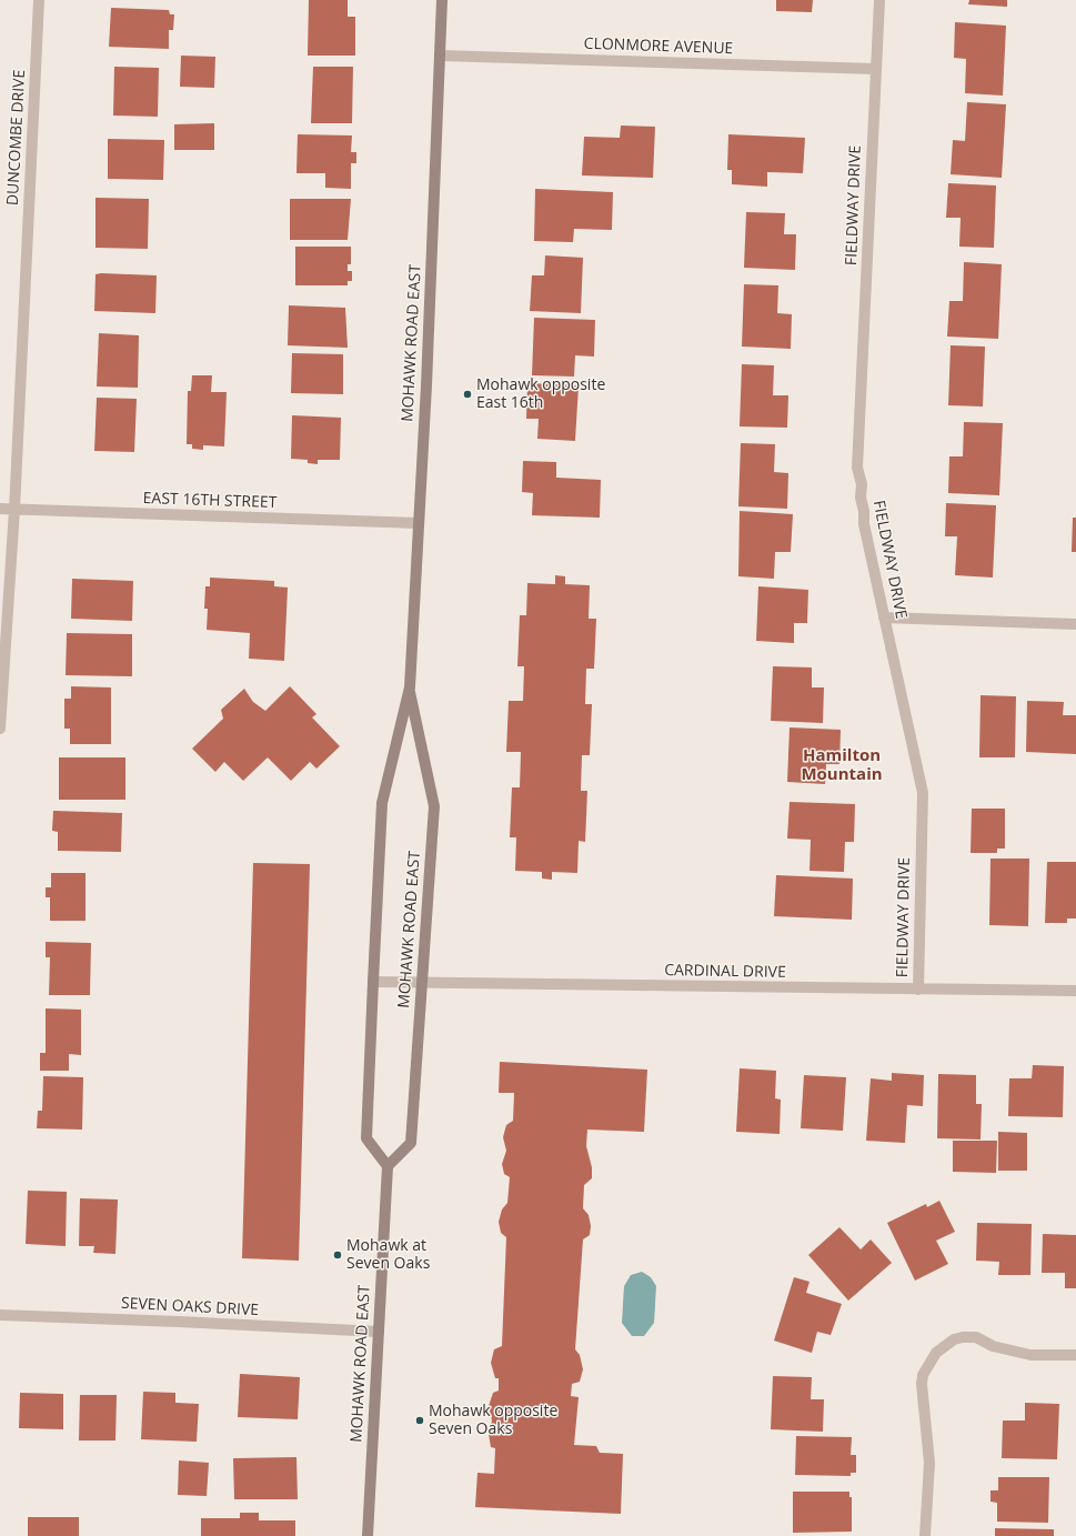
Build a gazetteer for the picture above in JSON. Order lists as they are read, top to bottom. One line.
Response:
{"streets":{"main road":["MOHAWK ROAD EAST"],"street":["CLONMORE AVENUE","DUNCOMBE DRIVE","FIELDWAY DRIVE","EAST 16TH STREET","CARDINAL DRIVE","SEVEN OAKS DRIVE"]},"crossings":[["CLONMORE AVENUE","FIELDWAY DRIVE"],["CLONMORE AVENUE","MOHAWK ROAD EAST"],["DUNCOMBE DRIVE","EAST 16TH STREET"],["FIELDWAY DRIVE","CARDINAL DRIVE"],["MOHAWK ROAD EAST","EAST 16TH STREET"],["MOHAWK ROAD EAST","CARDINAL DRIVE"],["MOHAWK ROAD EAST","SEVEN OAKS DRIVE"]],"districts":["Hamilton Mountain"],"places":["Mohawk opposite East 16th","Mohawk at Seven Oaks","Mohawk opposite Seven Oaks"]}
